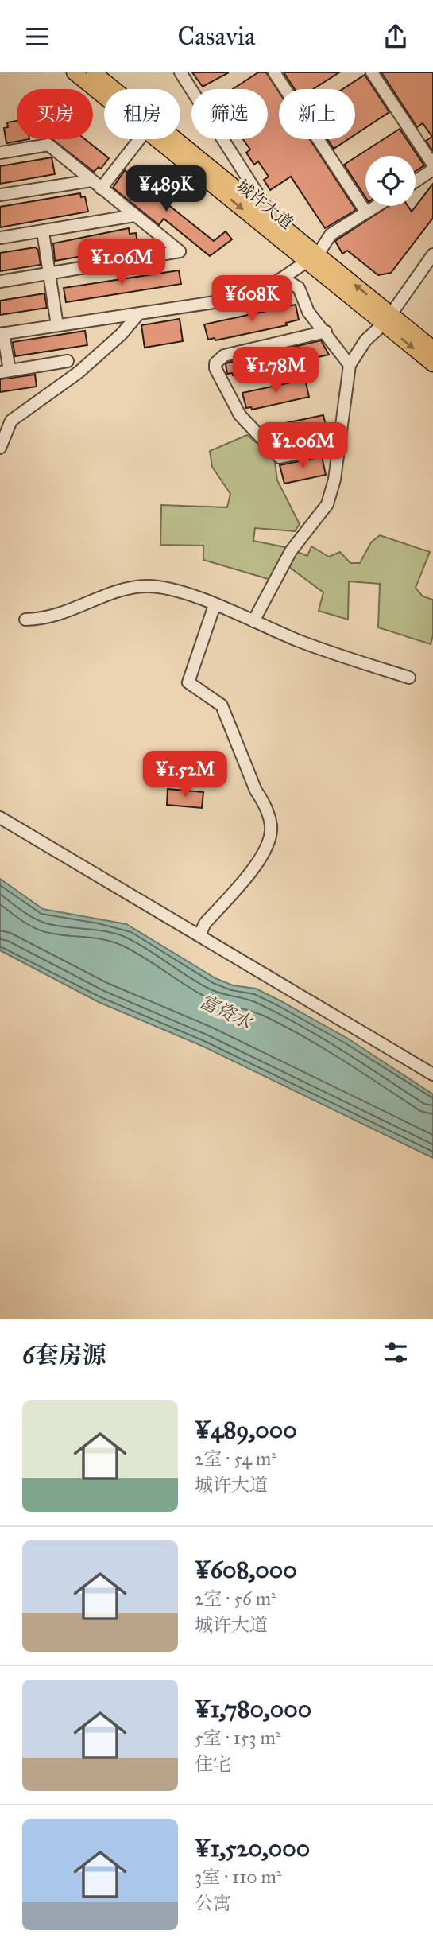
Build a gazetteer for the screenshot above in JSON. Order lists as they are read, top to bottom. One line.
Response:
{"streets":{"main road":["城许大道"]},"water":["富资水"],"page":{"header":"Casavia","chip":["买房","租房","筛选","新上"],"price":["¥489K","¥1.06M","¥608K","¥1.78M","¥2.06M","¥1.52M"],"heading":"6套房源","list":[{"name":"¥489,000","note":"2室 · 54 m² · 城许大道"},{"name":"¥608,000","note":"2室 · 56 m² · 城许大道"},{"name":"¥1,780,000","note":"5室 · 153 m² · 住宅"},{"name":"¥1,520,000","note":"3室 · 110 m² · 公寓"}]}}
